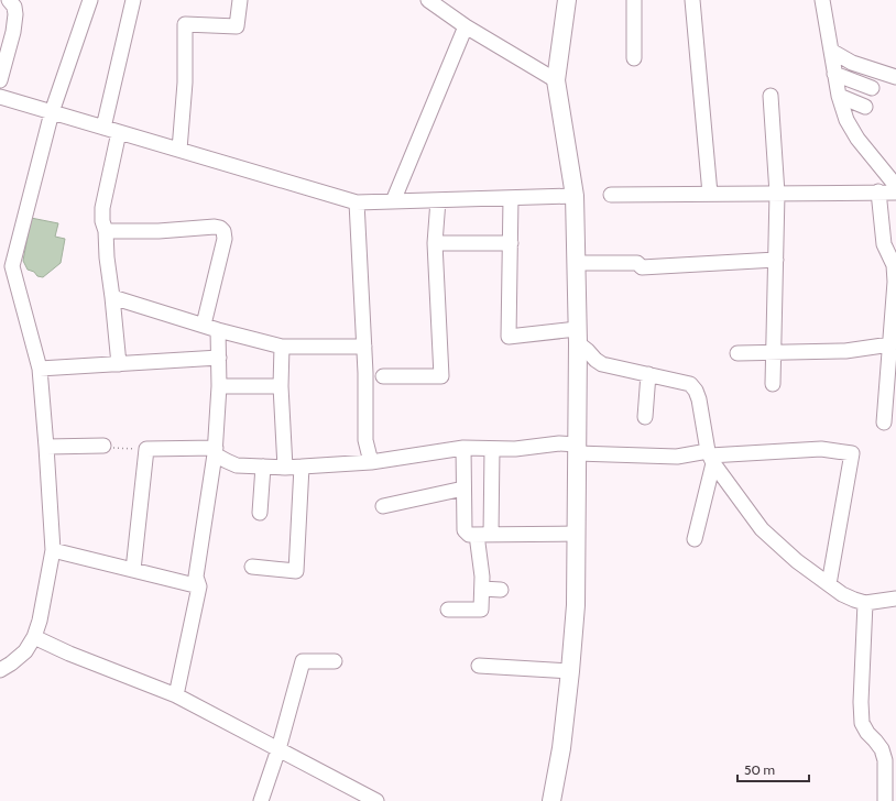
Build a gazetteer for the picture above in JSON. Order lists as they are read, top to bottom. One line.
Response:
{"scale_bar":"50 m"}
